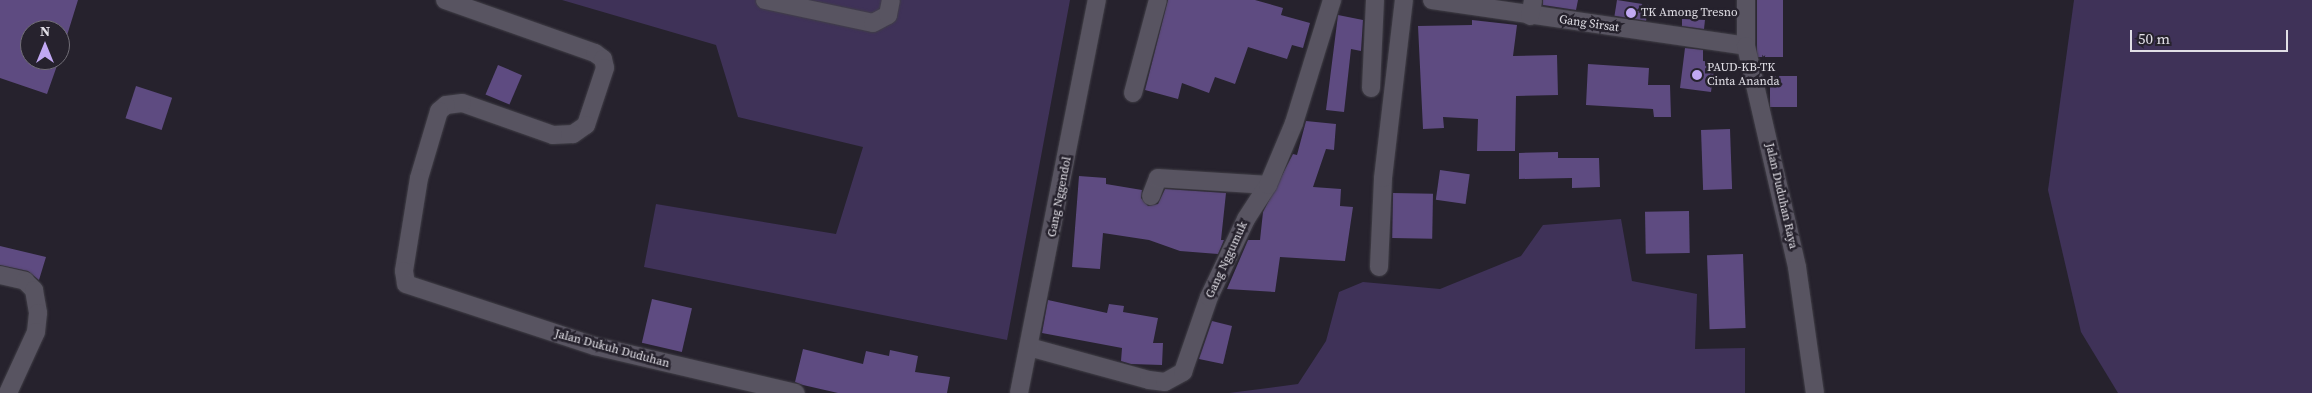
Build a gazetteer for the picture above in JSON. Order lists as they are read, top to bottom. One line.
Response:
{"streets":{"street":["Gang Sirsat","Jalan Duduhan Raya","Gang Nggendol","Gang Nggumuk","Jalan Dukuh Duduhan"]},"crossings":[["Gang Sirsat","Jalan Duduhan Raya"],["Gang Nggendol","Gang Nggumuk"]],"places":["TK Among Tresno","PAUD-KB-TK Cinta Ananda"],"scale_bar":"50 m","north":"top"}
